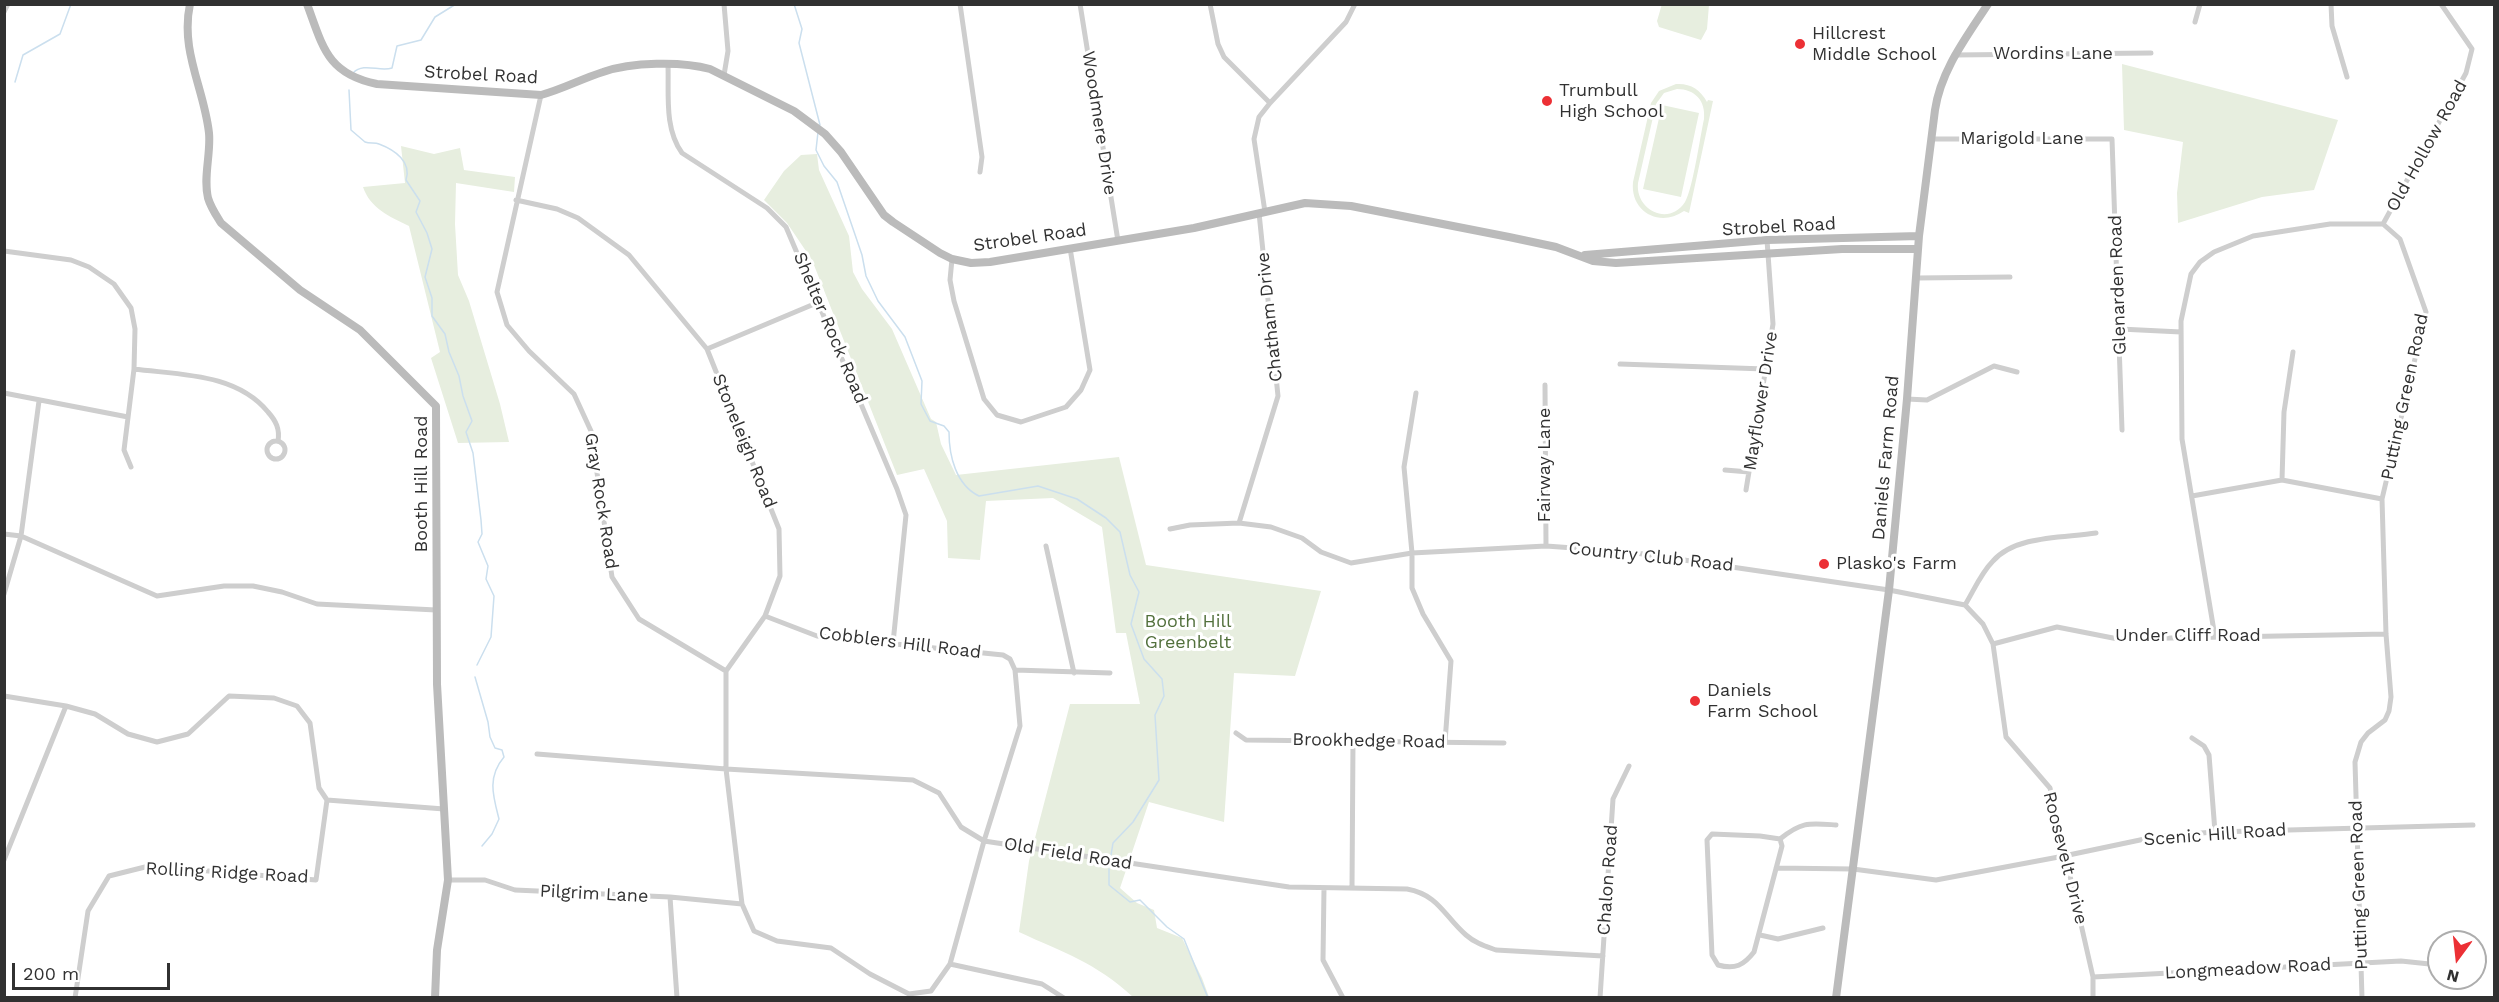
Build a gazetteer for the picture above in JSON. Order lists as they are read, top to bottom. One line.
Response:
{"streets":{"street":["Wordins Lane","Strobel Road","Woodmere Drive","Marigold Lane","Old Hollow Road","Glenarden Road","Chatham Drive","Shelter Rock Road","Putting Green Road","Mayflower Drive","Stoneleigh Road","Daniels Farm Road","Fairway Lane","Booth Hill Road","Gray Rock Road","Country Club Road","Under Cliff Road","Cobblers Hill Road","Brookhedge Road","Scenic Hill Road","Old Field Road","Roosevelt Drive","Rolling Ridge Road","Chalon Road","Pilgrim Lane","Longmeadow Road"]},"crossings":[["Wordins Lane","Daniels Farm Road"],["Strobel Road","Woodmere Drive"],["Strobel Road","Chatham Drive"],["Strobel Road","Shelter Rock Road"],["Strobel Road","Mayflower Drive"],["Strobel Road","Daniels Farm Road"],["Strobel Road","Gray Rock Road"],["Marigold Lane","Glenarden Road"],["Marigold Lane","Daniels Farm Road"],["Old Hollow Road","Putting Green Road"],["Chatham Drive","Country Club Road"],["Shelter Rock Road","Cobblers Hill Road"],["Putting Green Road","Under Cliff Road"],["Putting Green Road","Scenic Hill Road"],["Putting Green Road","Longmeadow Road"],["Stoneleigh Road","Gray Rock Road"],["Stoneleigh Road","Cobblers Hill Road"],["Daniels Farm Road","Country Club Road"],["Daniels Farm Road","Scenic Hill Road"],["Fairway Lane","Country Club Road"],["Booth Hill Road","Pilgrim Lane"],["Under Cliff Road","Roosevelt Drive"],["Scenic Hill Road","Roosevelt Drive"],["Old Field Road","Chalon Road"],["Roosevelt Drive","Longmeadow Road"]],"parks":["Booth Hill Greenbelt"],"places":["Hillcrest Middle School","Trumbull High School","Plasko's Farm","Daniels Farm School"],"scale_bar":"200 m","north":"bottom"}
